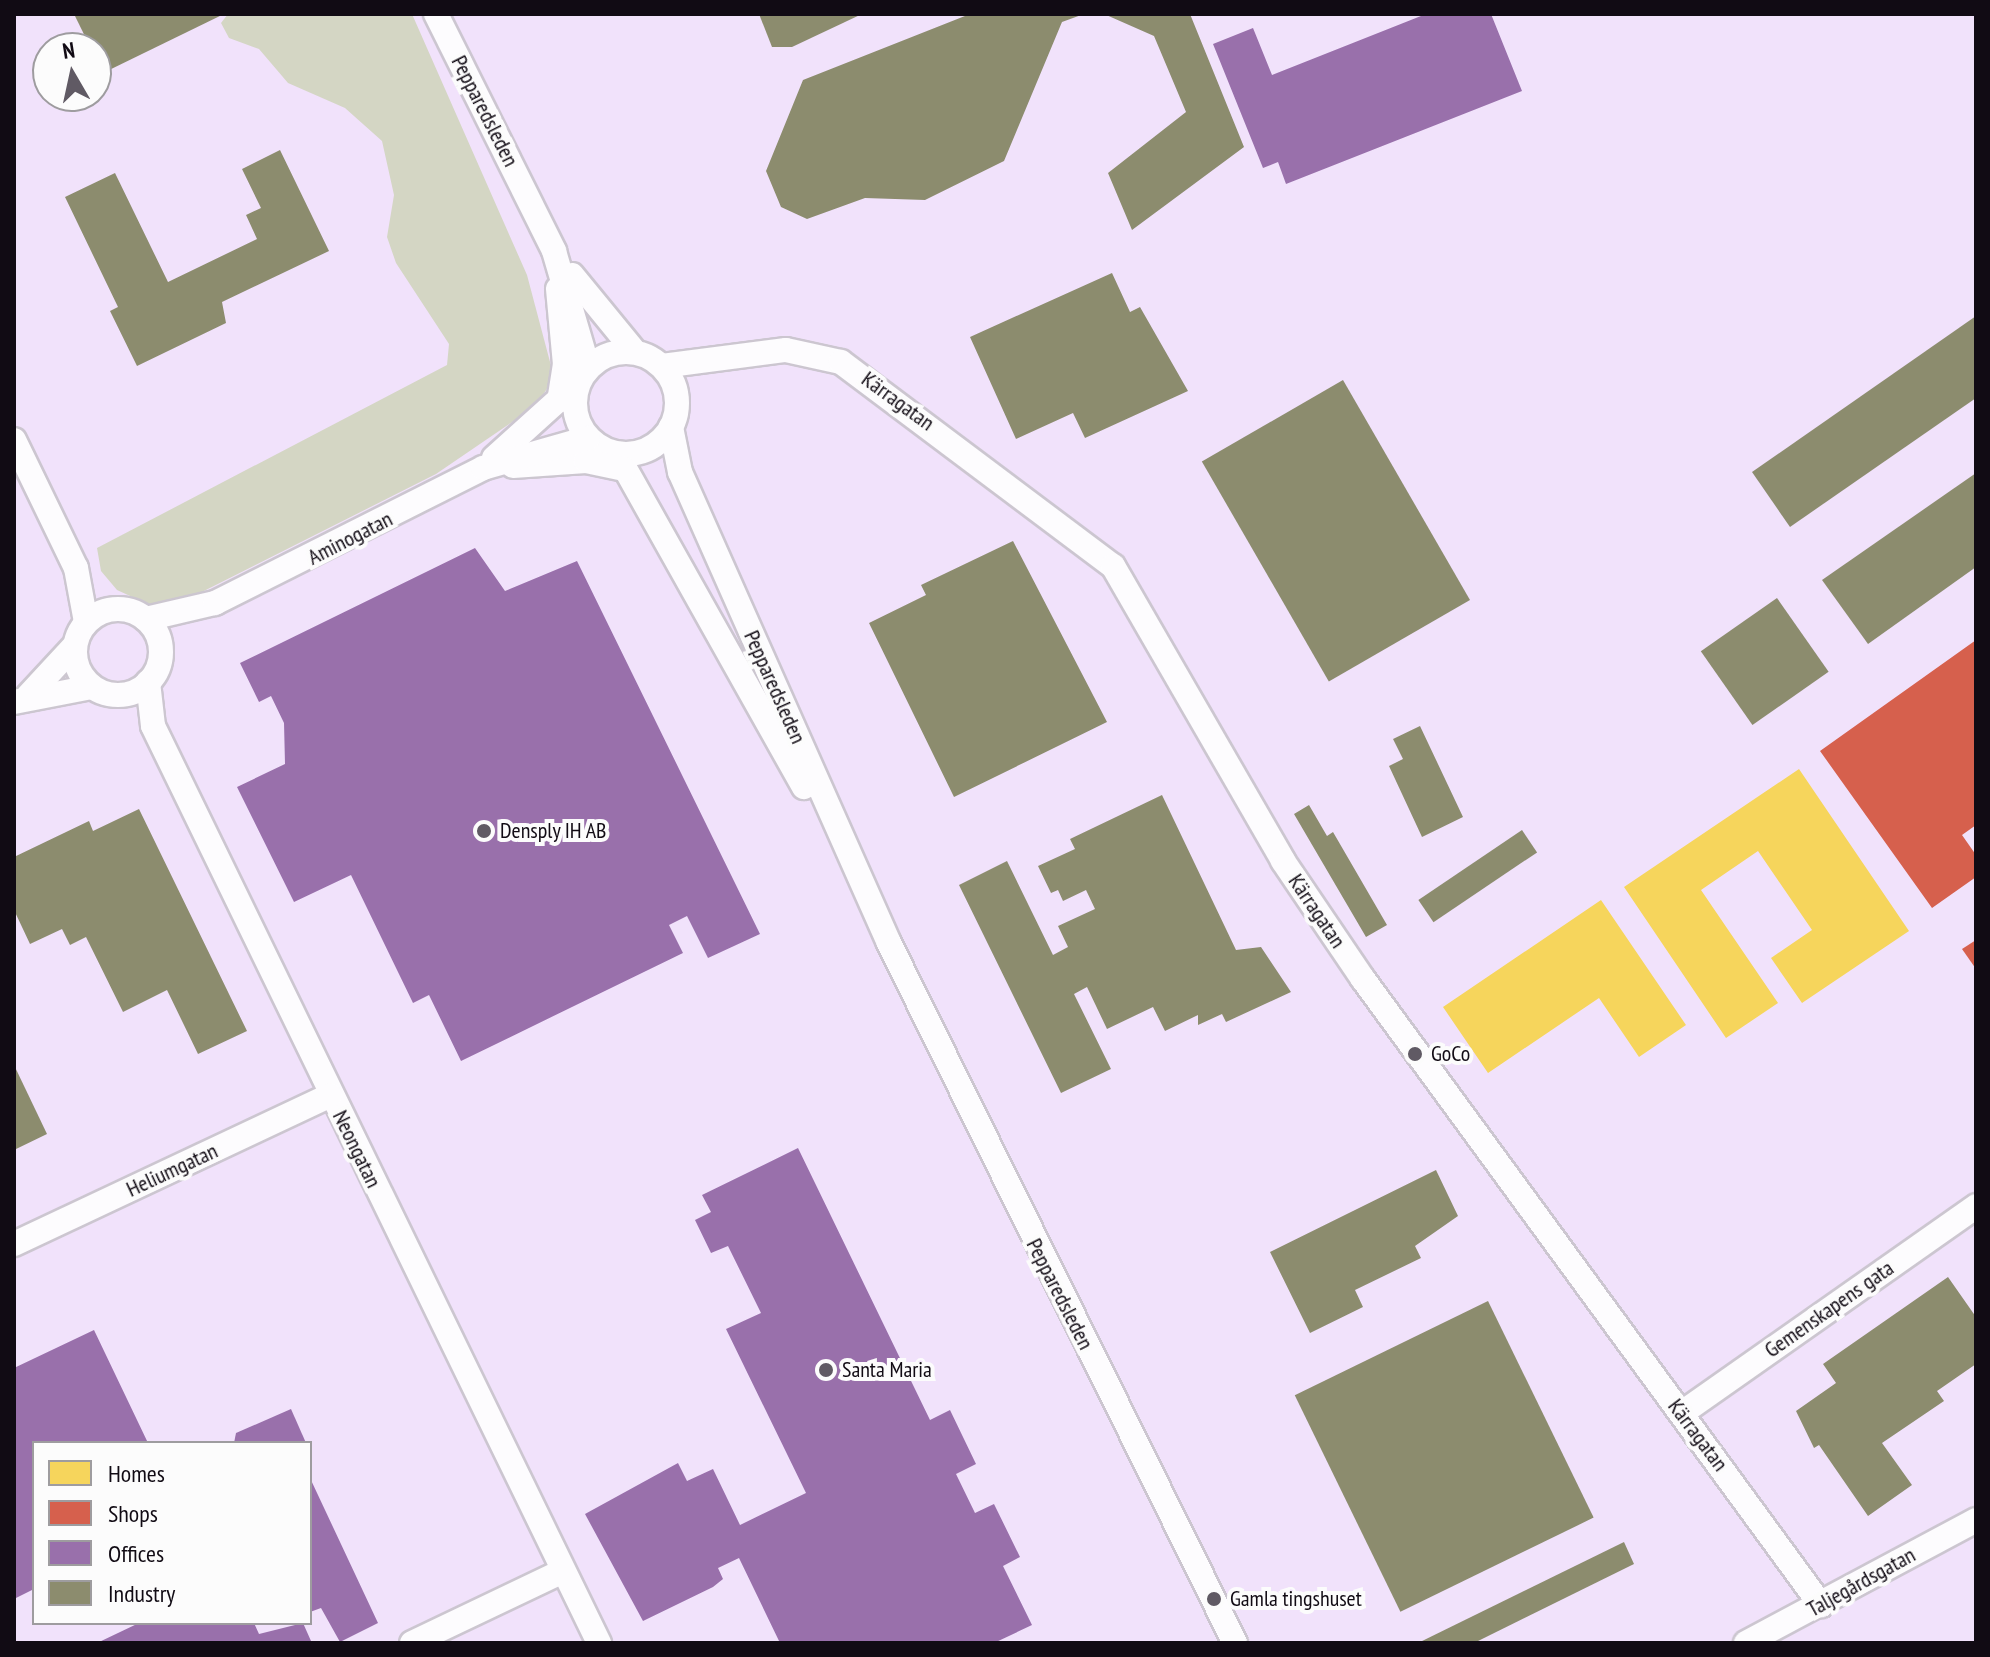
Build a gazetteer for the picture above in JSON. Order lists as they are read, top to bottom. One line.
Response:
{"streets":{"street":["Pepparedsleden","Kärragatan","Aminogatan","Neongatan","Heliumgatan","Gemenskapens gata","Taljegårdsgatan"]},"crossings":[["Pepparedsleden","Kärragatan"],["Pepparedsleden","Aminogatan"],["Kärragatan","Aminogatan"],["Kärragatan","Gemenskapens gata"],["Kärragatan","Taljegårdsgatan"],["Aminogatan","Neongatan"],["Neongatan","Heliumgatan"]],"places":["Densply IH AB","GoCo","Santa Maria","Gamla tingshuset"],"legend":["Homes","Shops","Offices","Industry"],"north":"top"}
